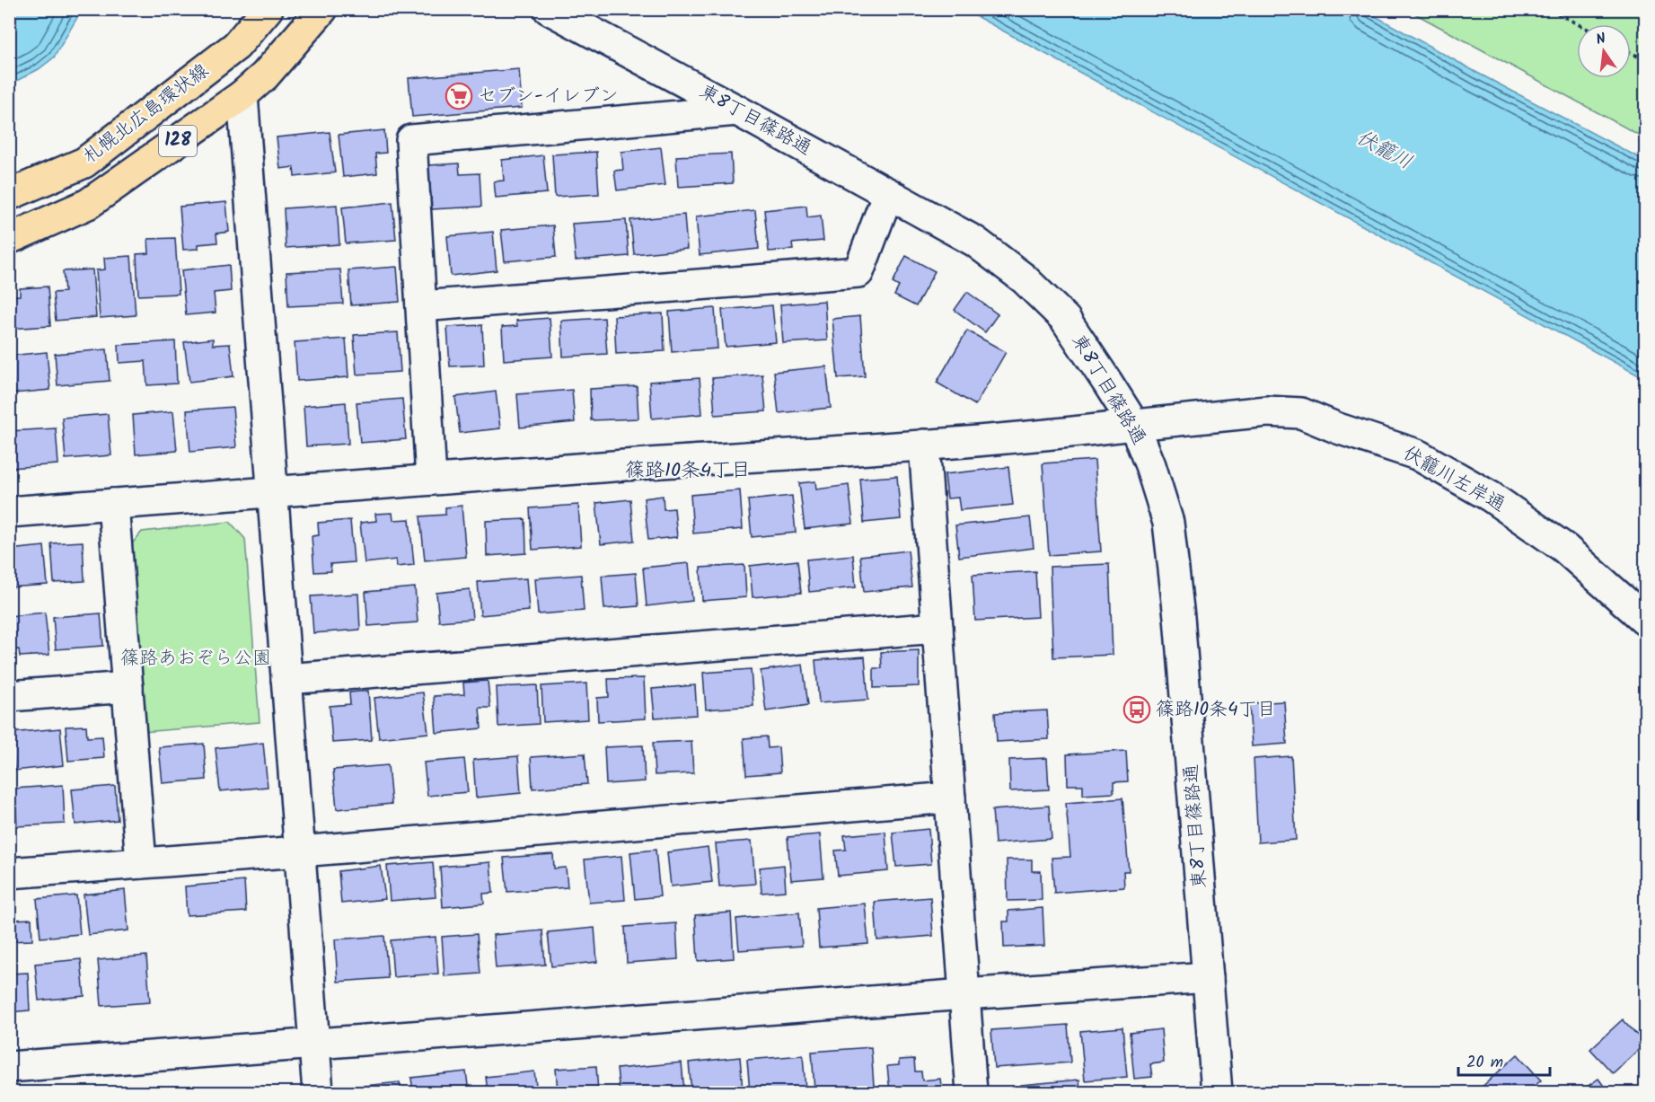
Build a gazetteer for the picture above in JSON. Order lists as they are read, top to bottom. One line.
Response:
{"streets":{"main road":["札幌北広島環状線","128"],"street":["東8丁目篠路通","伏籠川左岸通"]},"crossings":[["東8丁目篠路通","伏籠川左岸通"]],"districts":["篠路10条4丁目"],"water":["伏籠川"],"parks":["篠路あおぞら公園"],"places":{"supermarket":["セブン-イレブン"],"bus stop":["篠路10条4丁目"]},"scale_bar":"20 m","north":"top"}
